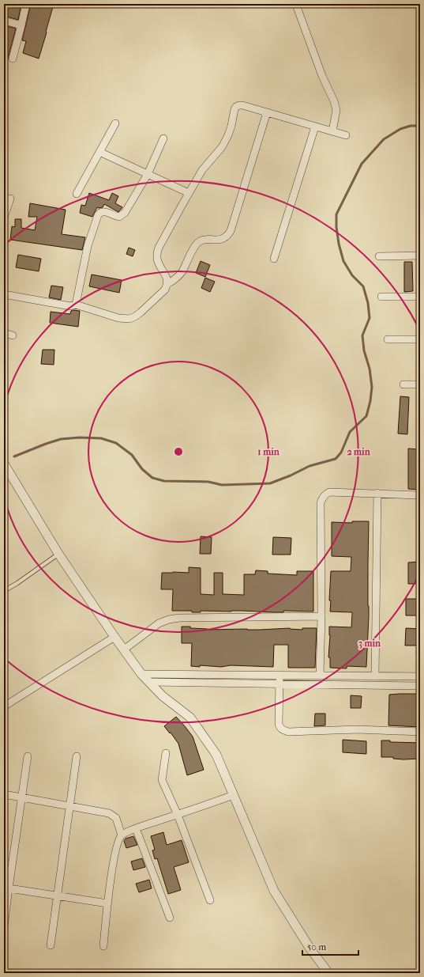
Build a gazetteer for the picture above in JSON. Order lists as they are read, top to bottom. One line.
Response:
{"scale_bar":"50 m","rings":["1 min","2 min","3 min"]}
